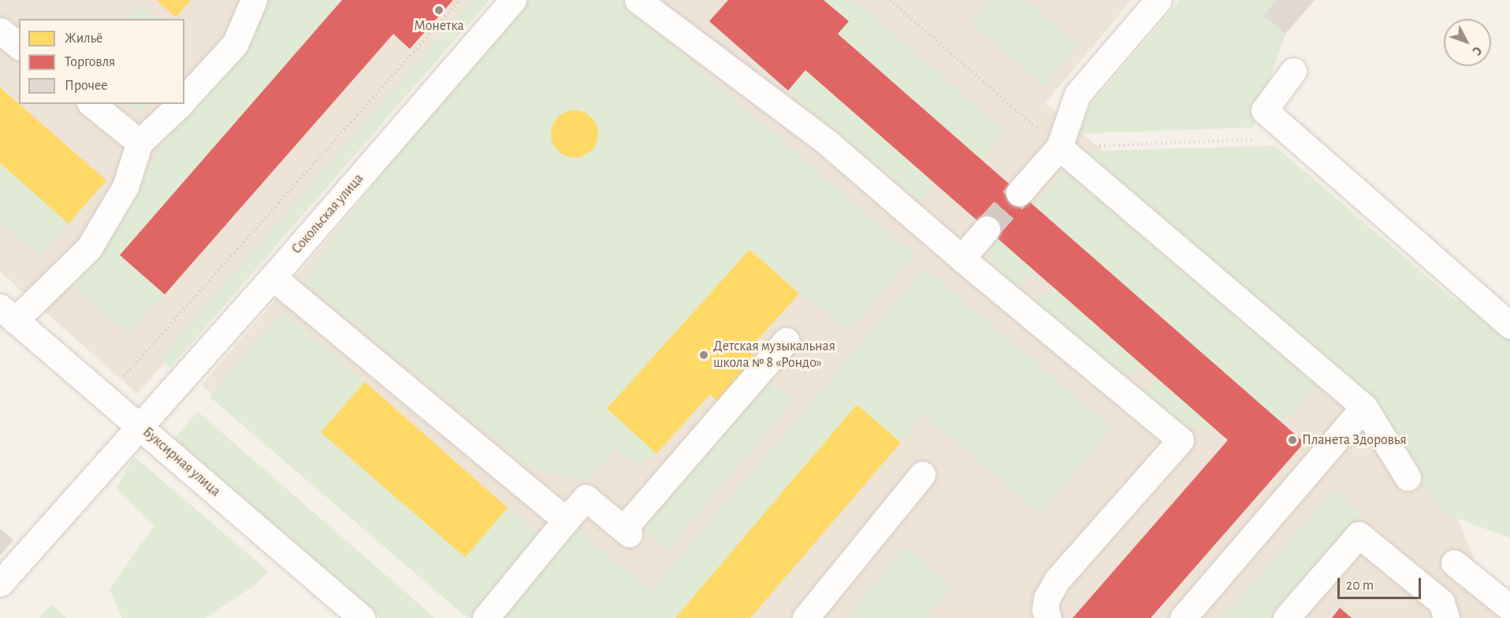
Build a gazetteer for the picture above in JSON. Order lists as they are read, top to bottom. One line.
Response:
{"streets":{"street":["Сокольская улица","Буксирная улица"]},"crossings":[["Сокольская улица","Буксирная улица"]],"places":["Монетка","Детская музыкальная школа № 8 «Рондо»","Планета Здоровья"],"legend":["Жильё","Торговля","Прочее"],"scale_bar":"20 m","north":"bottom right"}
